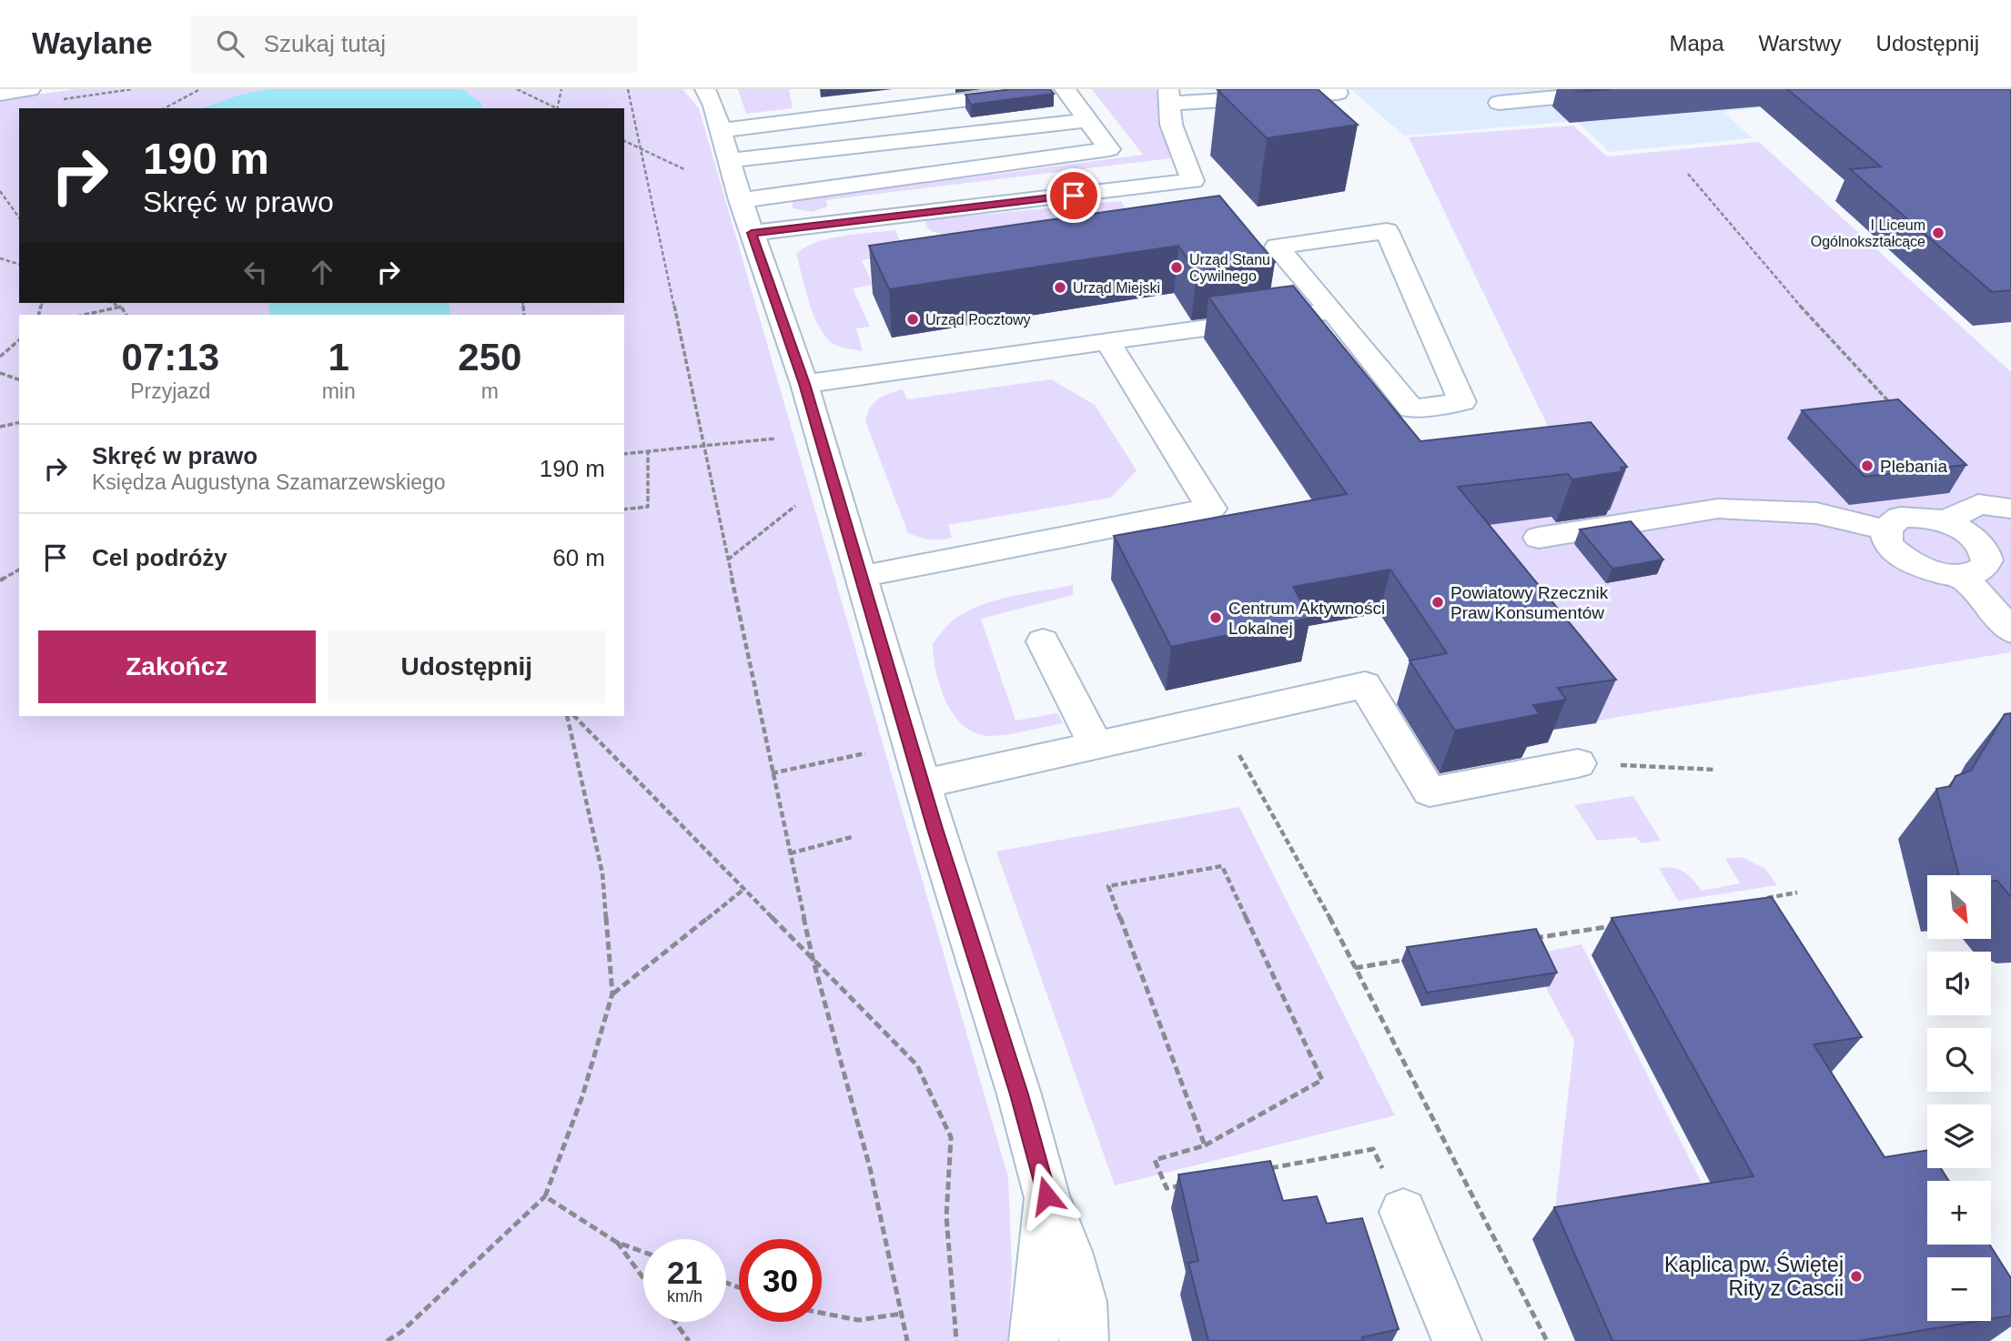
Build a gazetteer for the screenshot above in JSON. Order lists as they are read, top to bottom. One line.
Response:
{"places":["I Liceum Ogólnokształcące","Urząd Stanu Cywilnego","Urząd Miejski","Urząd Pocztowy","Plebania","Powiatowy Rzecznik Praw Konsumentów","Centrum Aktywności Lokalnej","Kaplica pw. Świętej Rity z Cascii"],"north":"bottom right","page":{"header":"Waylane","search":"Szukaj tutaj","nav":["Mapa","Warstwy","Udostępnij"],"turn":["190 m","Skręć w prawo"],"eta":["07:13","Przyjazd","1","min","250","m"],"list":[{"name":"Skręć w prawo","note":"Księdza Augustyna Szamarzewskiego","value":"190 m"},{"name":"Cel podróży","value":"60 m"}],"buttons":["Zakończ","Udostępnij"],"map_buttons":["+","−"],"speed":"21 km/h","limit":"30"}}
